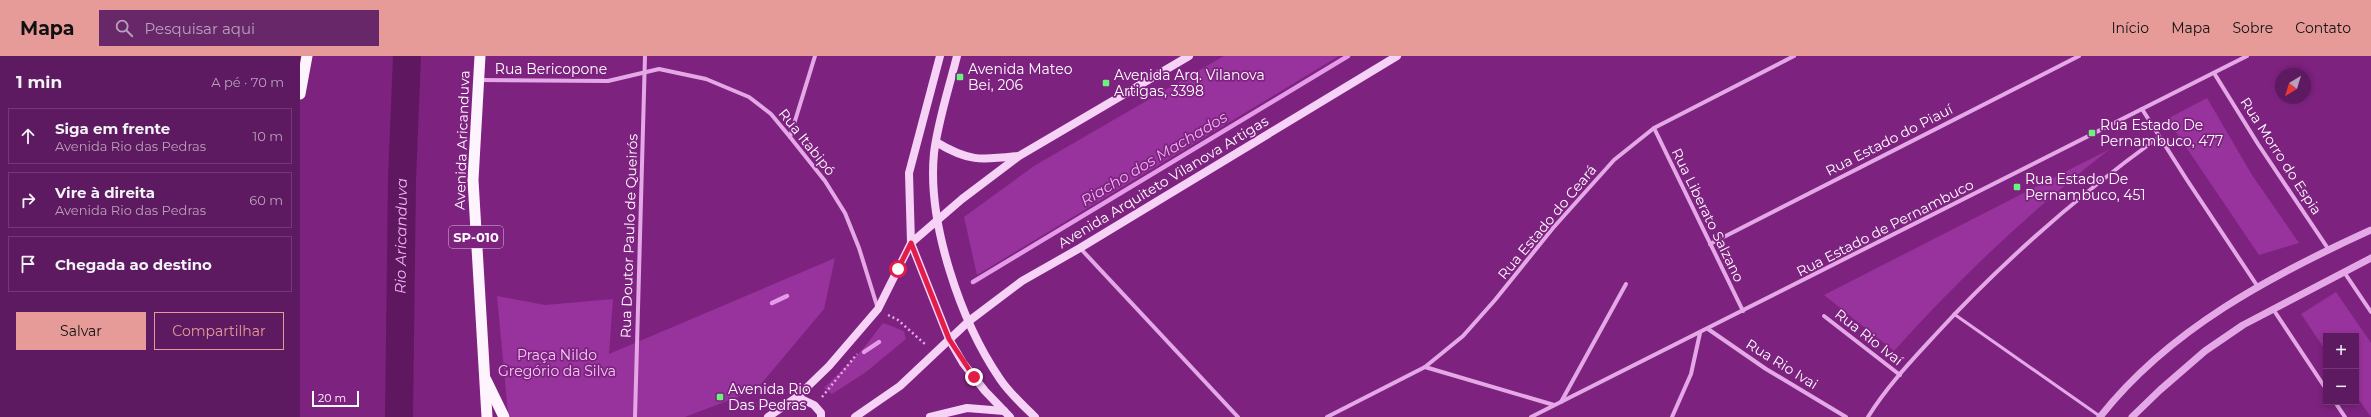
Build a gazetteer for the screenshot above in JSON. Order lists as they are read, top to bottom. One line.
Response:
{"streets":{"highway":["Avenida Aricanduva","SP-010"],"main road":["Avenida Arquiteto Vilanova Artigas"],"street":["Rua Bericopone","Rua Estado do Piauí","Rua Itabipó","Rua Morro do Espia","Rua Liberato Salzano","Rua Estado do Ceará","Rua Estado de Pernambuco","Rua Doutor Paulo de Queirós","Rua Rio Ivaí","Rua Rio Ivai"]},"crossings":[["Rua Bericopone","Avenida Aricanduva"],["Rua Bericopone","Rua Itabipó"],["Rua Bericopone","Rua Doutor Paulo de Queirós"],["Rua Estado do Piauí","Rua Liberato Salzano"],["Rua Itabipó","Rua Doutor Paulo de Queirós"],["Rua Morro do Espia","Rua Estado de Pernambuco"],["Rua Liberato Salzano","Rua Estado do Ceará"],["Rua Liberato Salzano","Rua Estado de Pernambuco"],["Rua Estado de Pernambuco","Rua Rio Ivai"]],"water":["Riacho dos Machados","Rio Aricanduva"],"parks":["Praça Nildo Gregório da Silva"],"places":{"transit":["Avenida Mateo Bei, 206","Avenida Arq. Vilanova Artigas, 3398","Rua Estado De Pernambuco, 477","Rua Estado De Pernambuco, 451","Avenida Rio Das Pedras"]},"scale_bar":"20 m","north":"bottom left","page":{"header":"Mapa","search":"Pesquisar aqui","nav":["Início","Mapa","Sobre","Contato"],"heading":["1 min","A pé · 70 m"],"list":[["Siga em frente","Avenida Rio das Pedras","10 m"],["Vire à direita","Avenida Rio das Pedras","60 m"],"Chegada ao destino"],"buttons":["Salvar","Compartilhar"],"map_buttons":["+","−"],"scale":"20 m"}}
